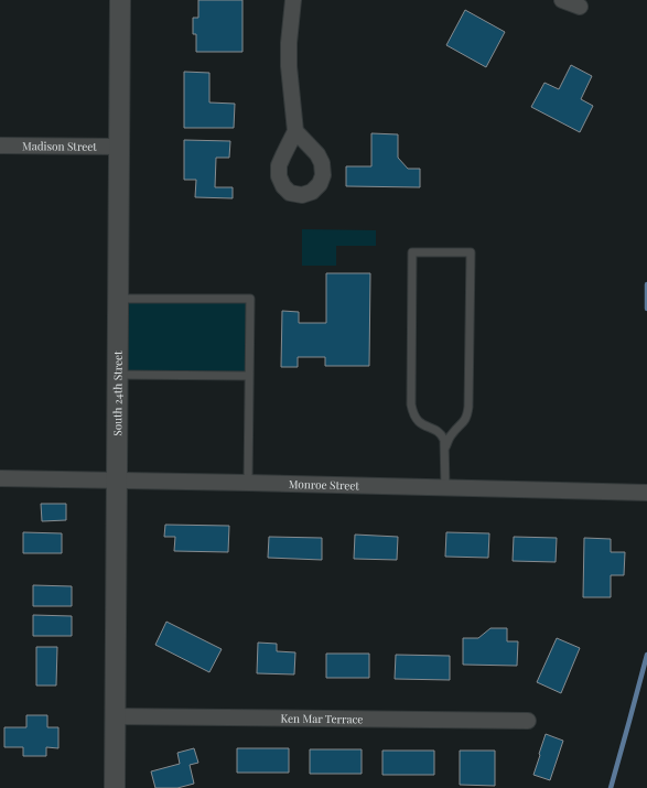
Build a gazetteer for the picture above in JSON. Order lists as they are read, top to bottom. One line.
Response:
{"streets":{"street":["Madison Street","South 24th Street","Monroe Street","Ken Mar Terrace"]},"crossings":[["Madison Street","South 24th Street"],["South 24th Street","Monroe Street"],["South 24th Street","Ken Mar Terrace"]]}
